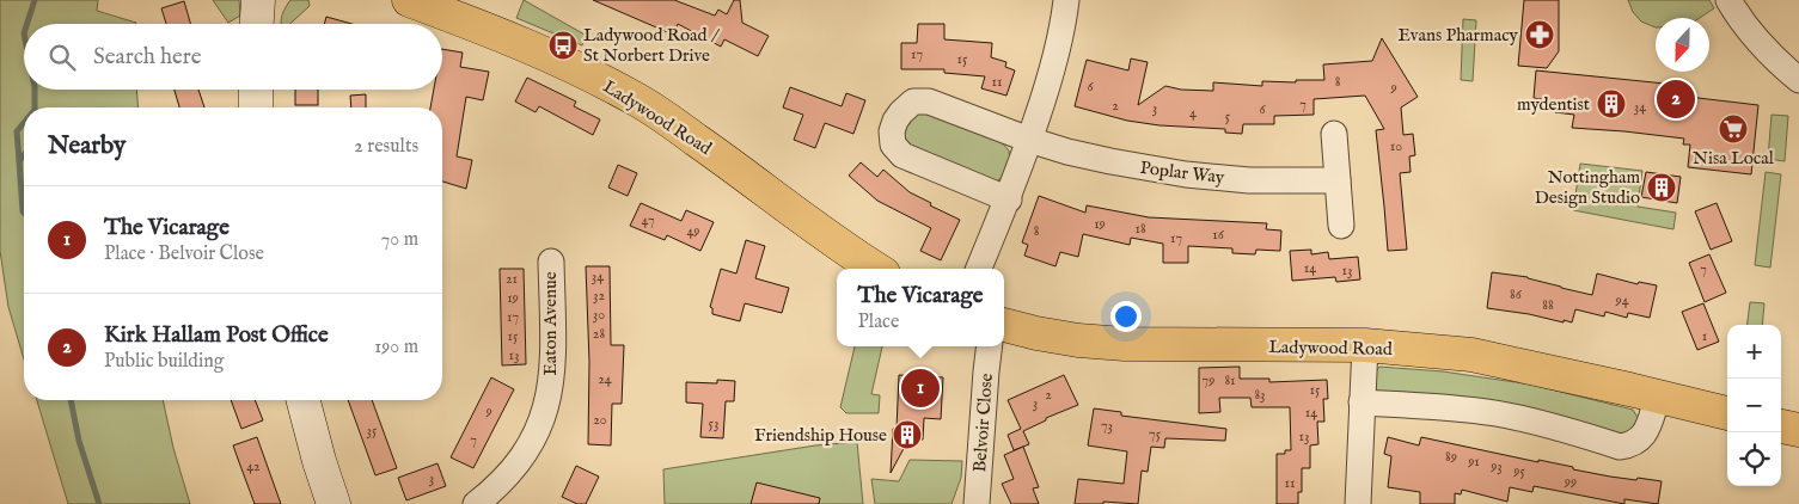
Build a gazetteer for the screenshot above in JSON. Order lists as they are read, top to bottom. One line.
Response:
{"streets":{"main road":["Ladywood Road"],"street":["Poplar Way","Eaton Avenue","Belvoir Close"]},"places":{"pharmacy":["Evans Pharmacy"],"bus stop":["Ladywood Road / St Norbert Drive"],"building":["mydentist","Nottingham Design Studio","Friendship House"],"supermarket":["Nisa Local"]},"house_numbers":["17","15","11","8","6","9","7","2","34","3","6","4","5","10","47","19","18","49","8","16","17","14","7","13","34","21","86","32","19","94","88","30","17","28","15","1","13","24","79","81","15","2","83","3","9","14","20","53","73","35","75","13","7","89","91","42","93","95","3","99","11"],"north":"bottom","page":{"search":"Search here","pins":["2","1"],"heading":["Nearby","2 results"],"list":[{"mark":"1","name":"The Vicarage","note":"Place · Belvoir Close","value":"70 m"},{"mark":"2","name":"Kirk Hallam Post Office","note":"Public building","value":"190 m"}],"popup":["The Vicarage","Place"],"map_buttons":["+","−"]}}
